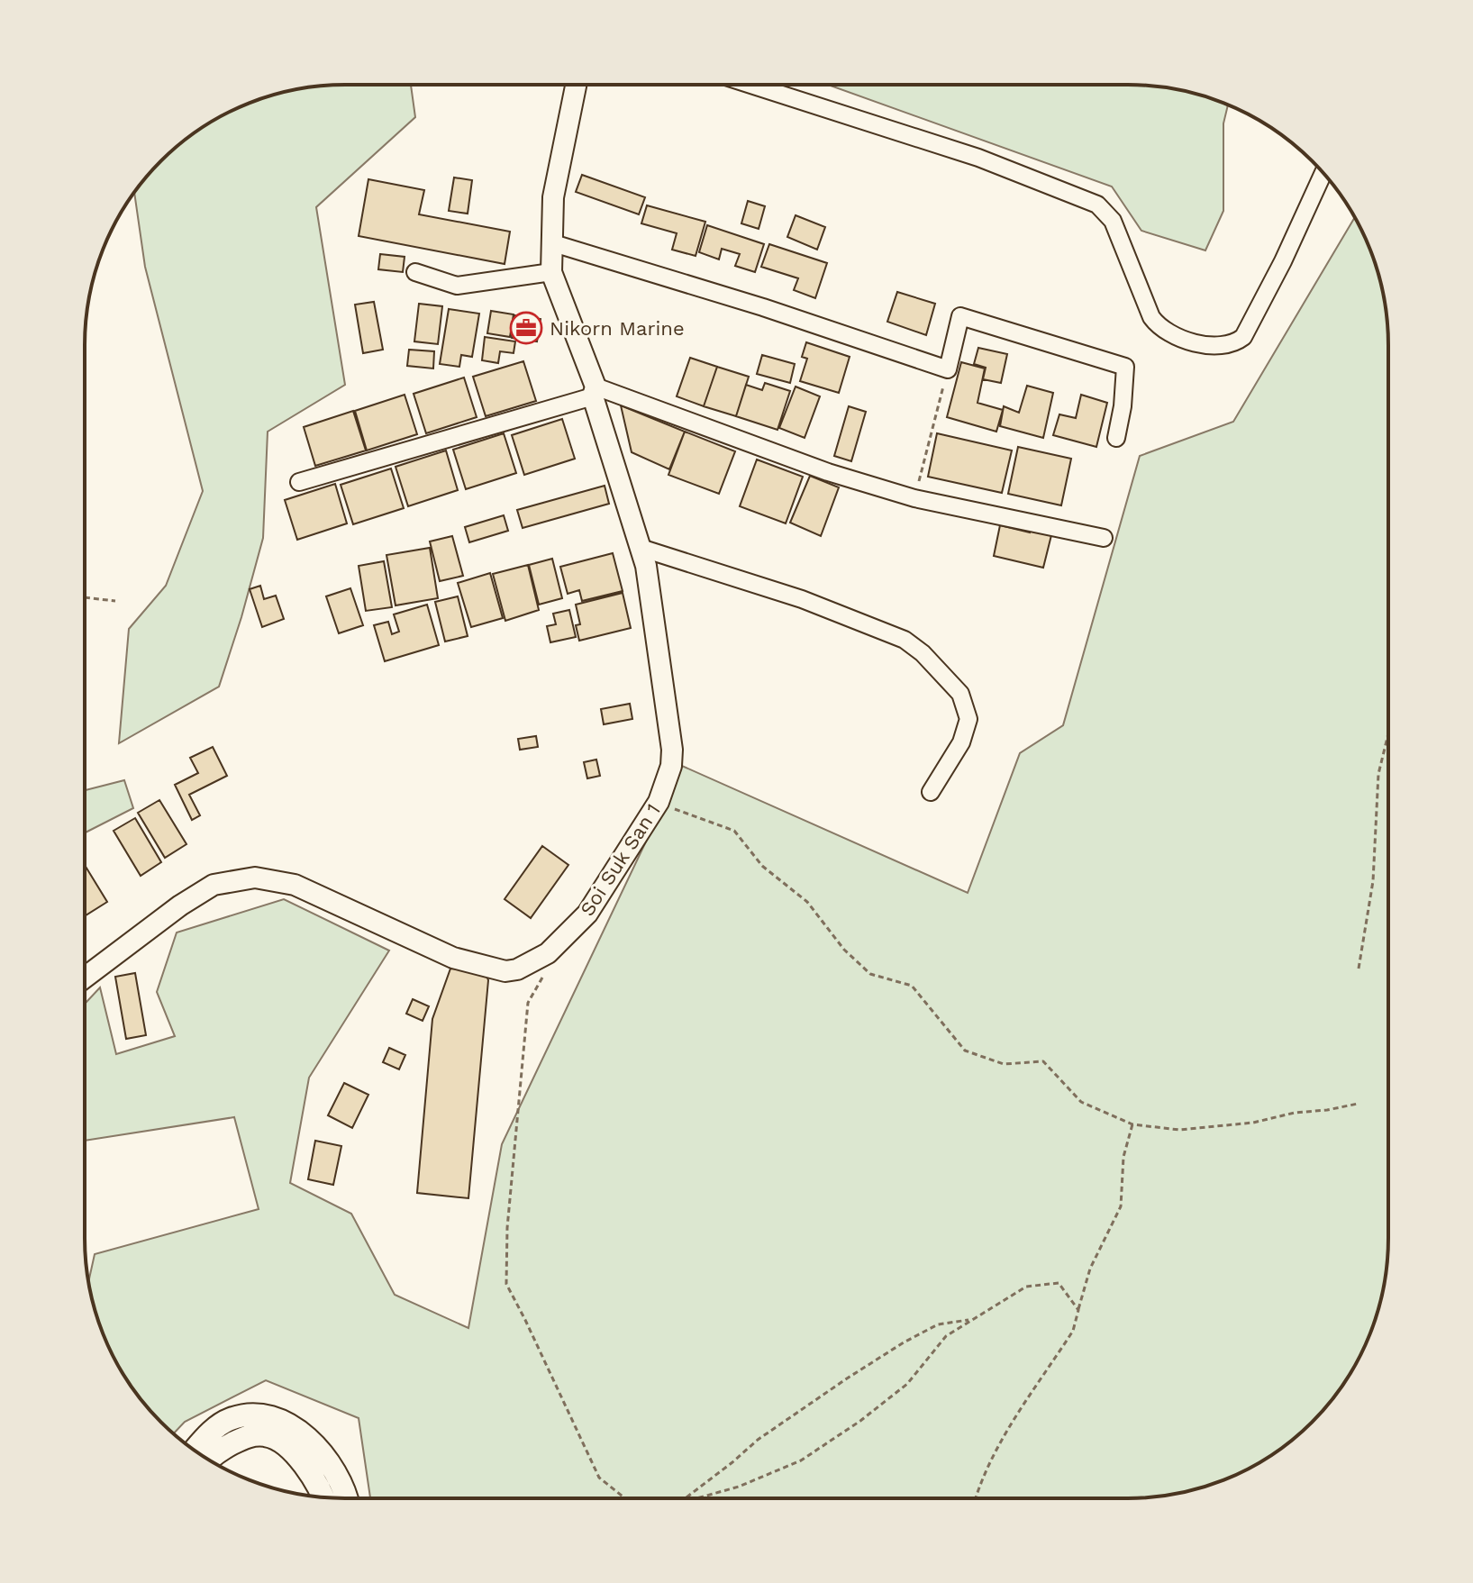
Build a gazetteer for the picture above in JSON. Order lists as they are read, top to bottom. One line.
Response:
{"streets":{"street":["Soi Suk San 1"]},"places":{"office":["Nikorn Marine"]}}
